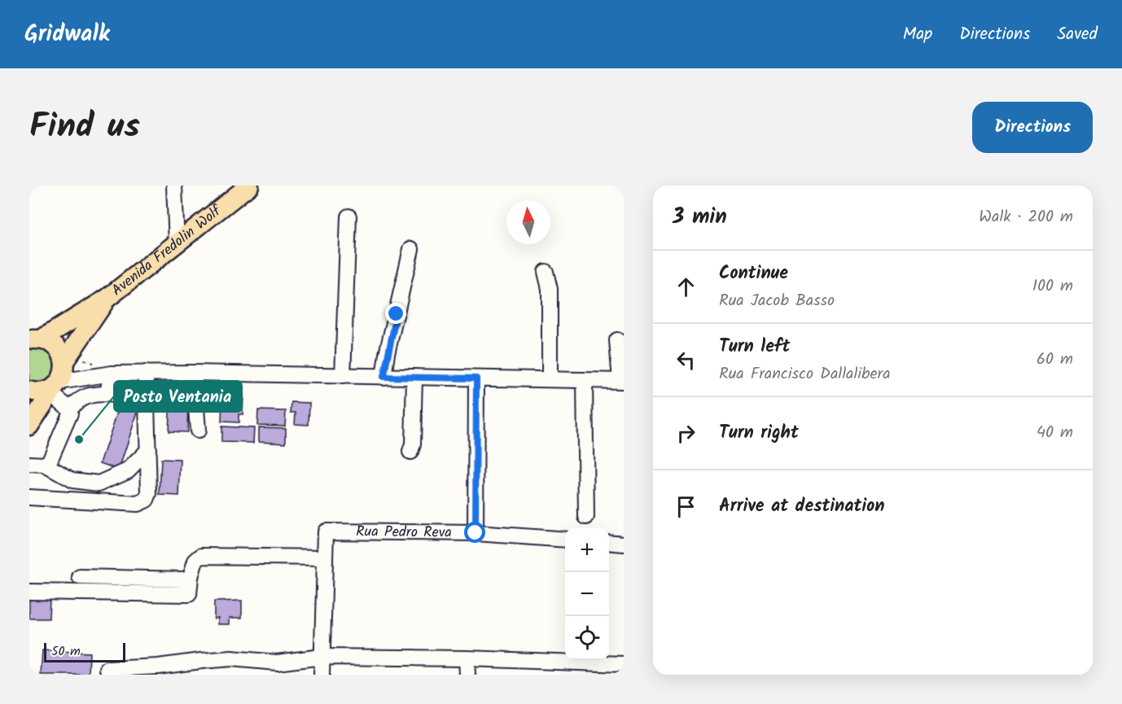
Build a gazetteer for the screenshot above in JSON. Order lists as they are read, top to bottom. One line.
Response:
{"streets":{"main road":["Avenida Fredolin Wolf"],"street":["Rua Pedro Reva"]},"places":["Posto Ventania"],"scale_bar":"50 m","north":"top","page":{"header":"Gridwalk","nav":["Map","Directions","Saved"],"title":"Find us","buttons":"Directions","heading":["3 min","Walk · 200 m"],"list":[["Continue","Rua Jacob Basso","100 m"],["Turn left","Rua Francisco Dallalibera","60 m"],["Turn right","40 m"],"Arrive at destination"],"map_buttons":["+","−"],"scale":"50 m"}}
